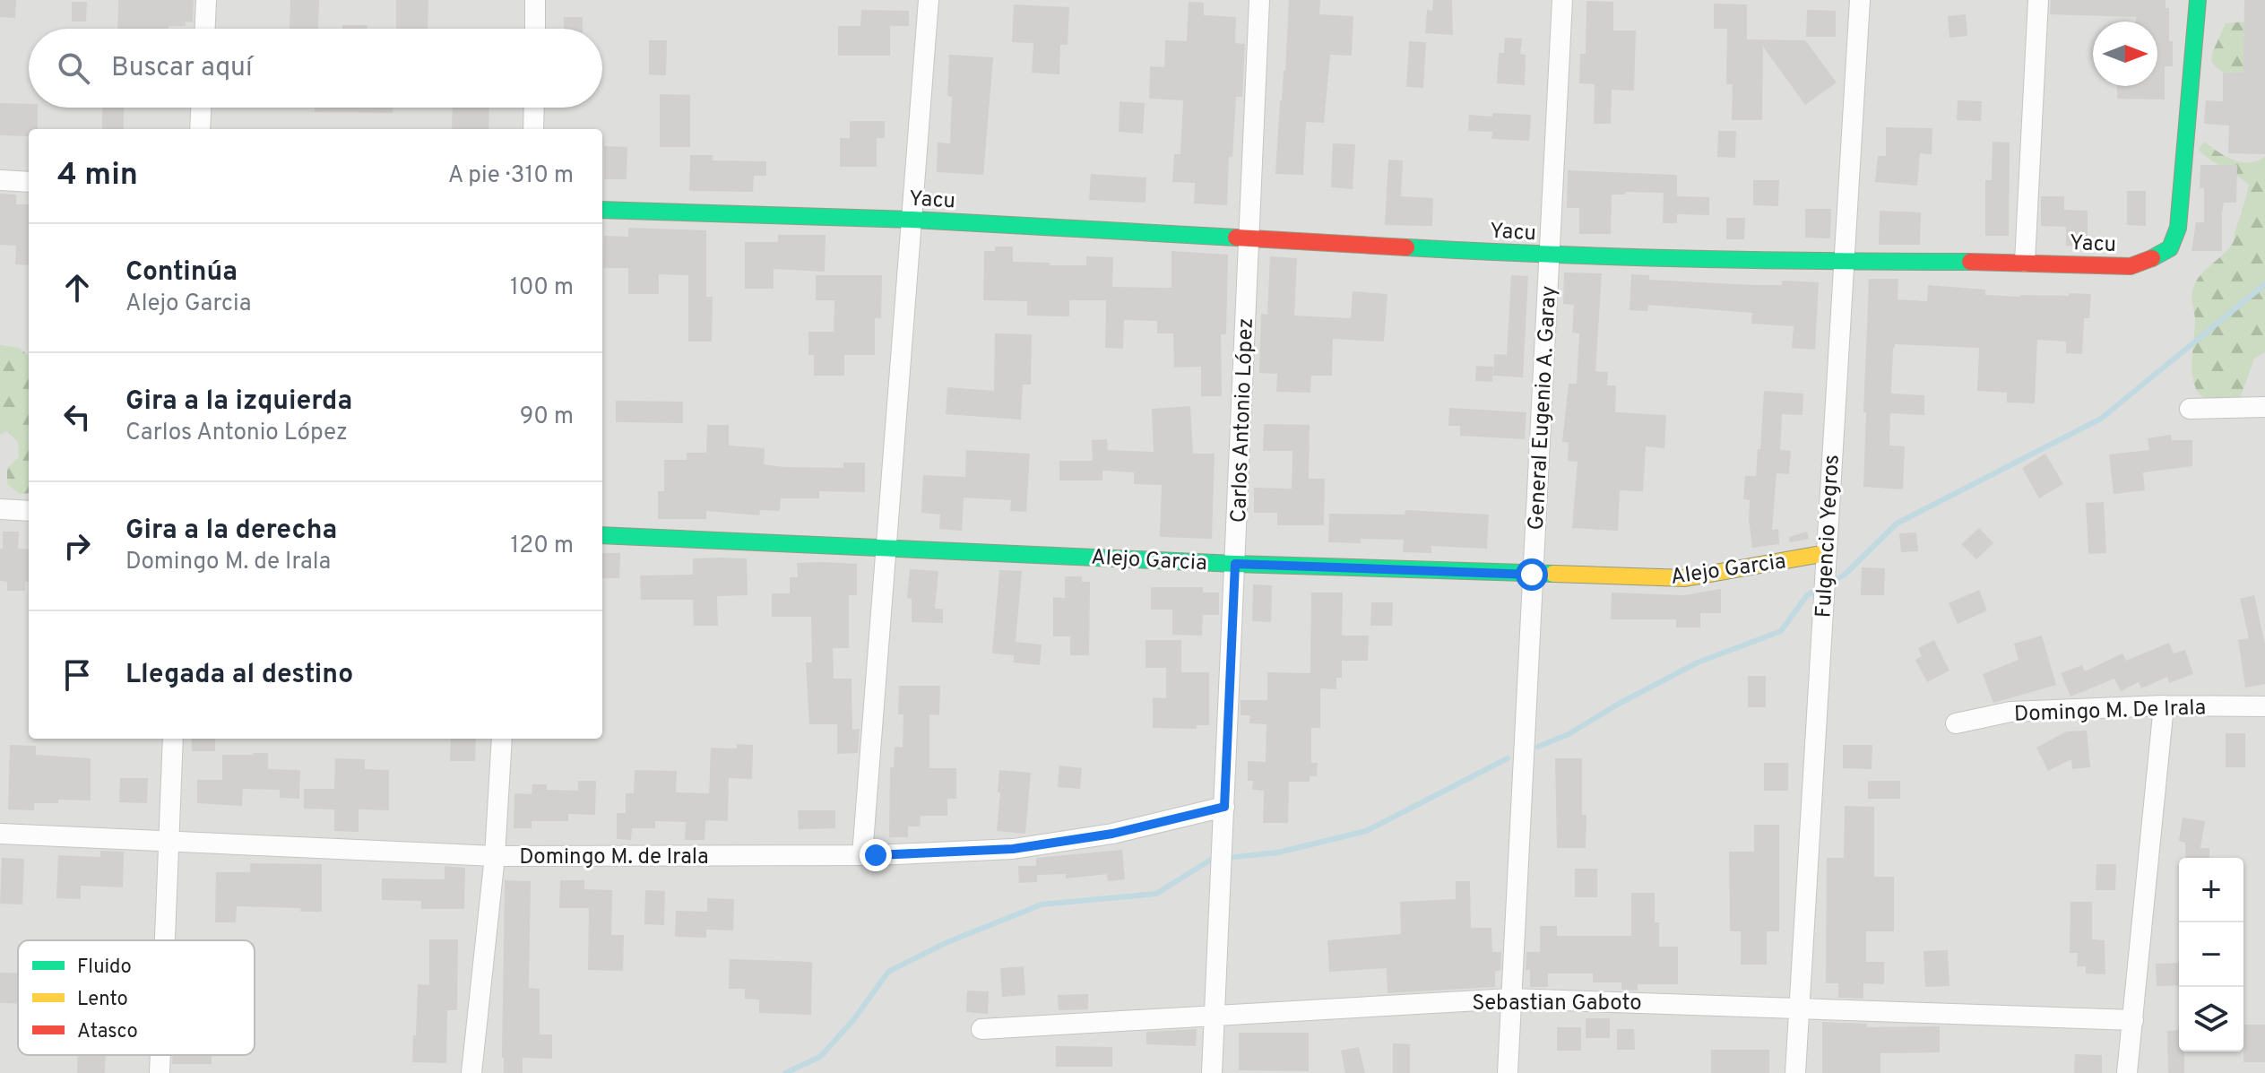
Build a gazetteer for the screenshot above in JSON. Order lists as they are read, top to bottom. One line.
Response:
{"streets":{"street":["Yacu","General Eugenio A. Garay","Carlos Antonio López","Fulgencio Yegros","Alejo Garcia","Domingo M. De Irala","Domingo M. de Irala","Sebastian Gaboto"]},"crossings":[["Yacu","General Eugenio A. Garay"],["Yacu","Carlos Antonio López"],["Yacu","Fulgencio Yegros"],["General Eugenio A. Garay","Alejo Garcia"],["General Eugenio A. Garay","Sebastian Gaboto"],["Carlos Antonio López","Alejo Garcia"],["Carlos Antonio López","Domingo M. de Irala"],["Carlos Antonio López","Sebastian Gaboto"],["Fulgencio Yegros","Alejo Garcia"],["Fulgencio Yegros","Sebastian Gaboto"]],"legend":["Fluido","Lento","Atasco"],"north":"right","page":{"search":"Buscar aquí","heading":["4 min","A pie · 310 m"],"list":[["Continúa","Alejo Garcia","100 m"],["Gira a la izquierda","Carlos Antonio López","90 m"],["Gira a la derecha","Domingo M. de Irala","120 m"],"Llegada al destino"],"map_buttons":["+","−"]}}
